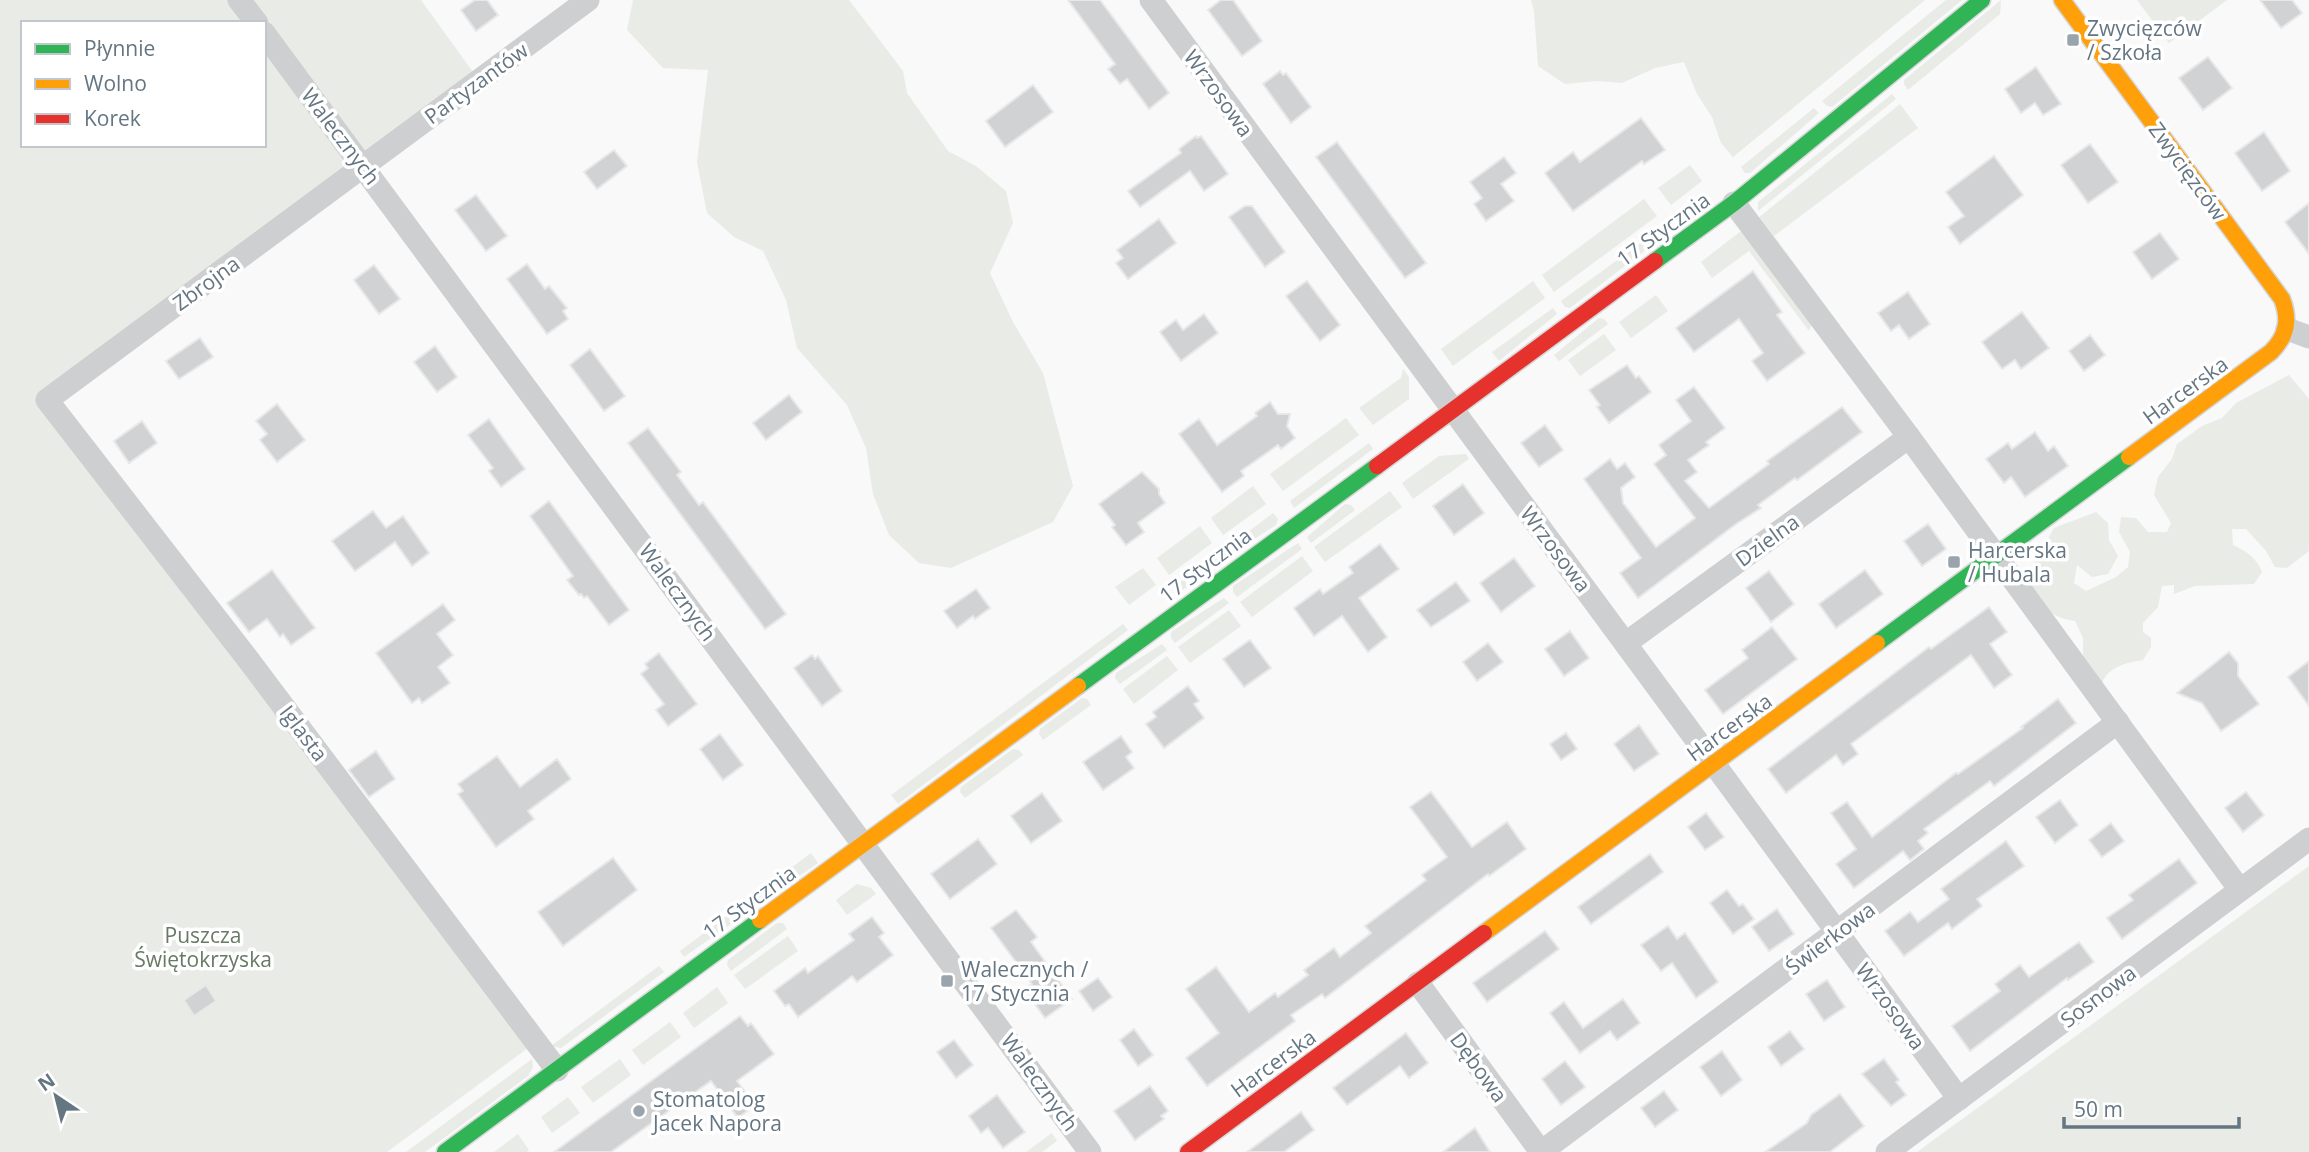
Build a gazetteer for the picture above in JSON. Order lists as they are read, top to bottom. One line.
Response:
{"streets":{"street":["Partyzantów","Wrzosowa","Walecznych","Zwycięzców","17 Stycznia","Zbrojna","Harcerska","Dzielna","Iglasta","Świerkowa","Sosnowa","Dębowa"]},"crossings":[["Partyzantów","Walecznych"],["Partyzantów","Zbrojna"],["Wrzosowa","17 Stycznia"],["Wrzosowa","Harcerska"],["Wrzosowa","Dzielna"],["Wrzosowa","Świerkowa"],["Wrzosowa","Sosnowa"],["Walecznych","17 Stycznia"],["Walecznych","Zbrojna"],["Zwycięzców","Harcerska"],["17 Stycznia","Iglasta"],["Zbrojna","Iglasta"],["Harcerska","Dębowa"],["Świerkowa","Dębowa"]],"parks":["Puszcza Świętokrzyska"],"places":{"transit":["Zwycięzców / Szkoła","Harcerska / Hubala","Walecznych / 17 Stycznia"],"other":["Stomatolog Jacek Napora"]},"legend":["Płynnie","Wolno","Korek"],"scale_bar":"50 m","north":"top left"}
